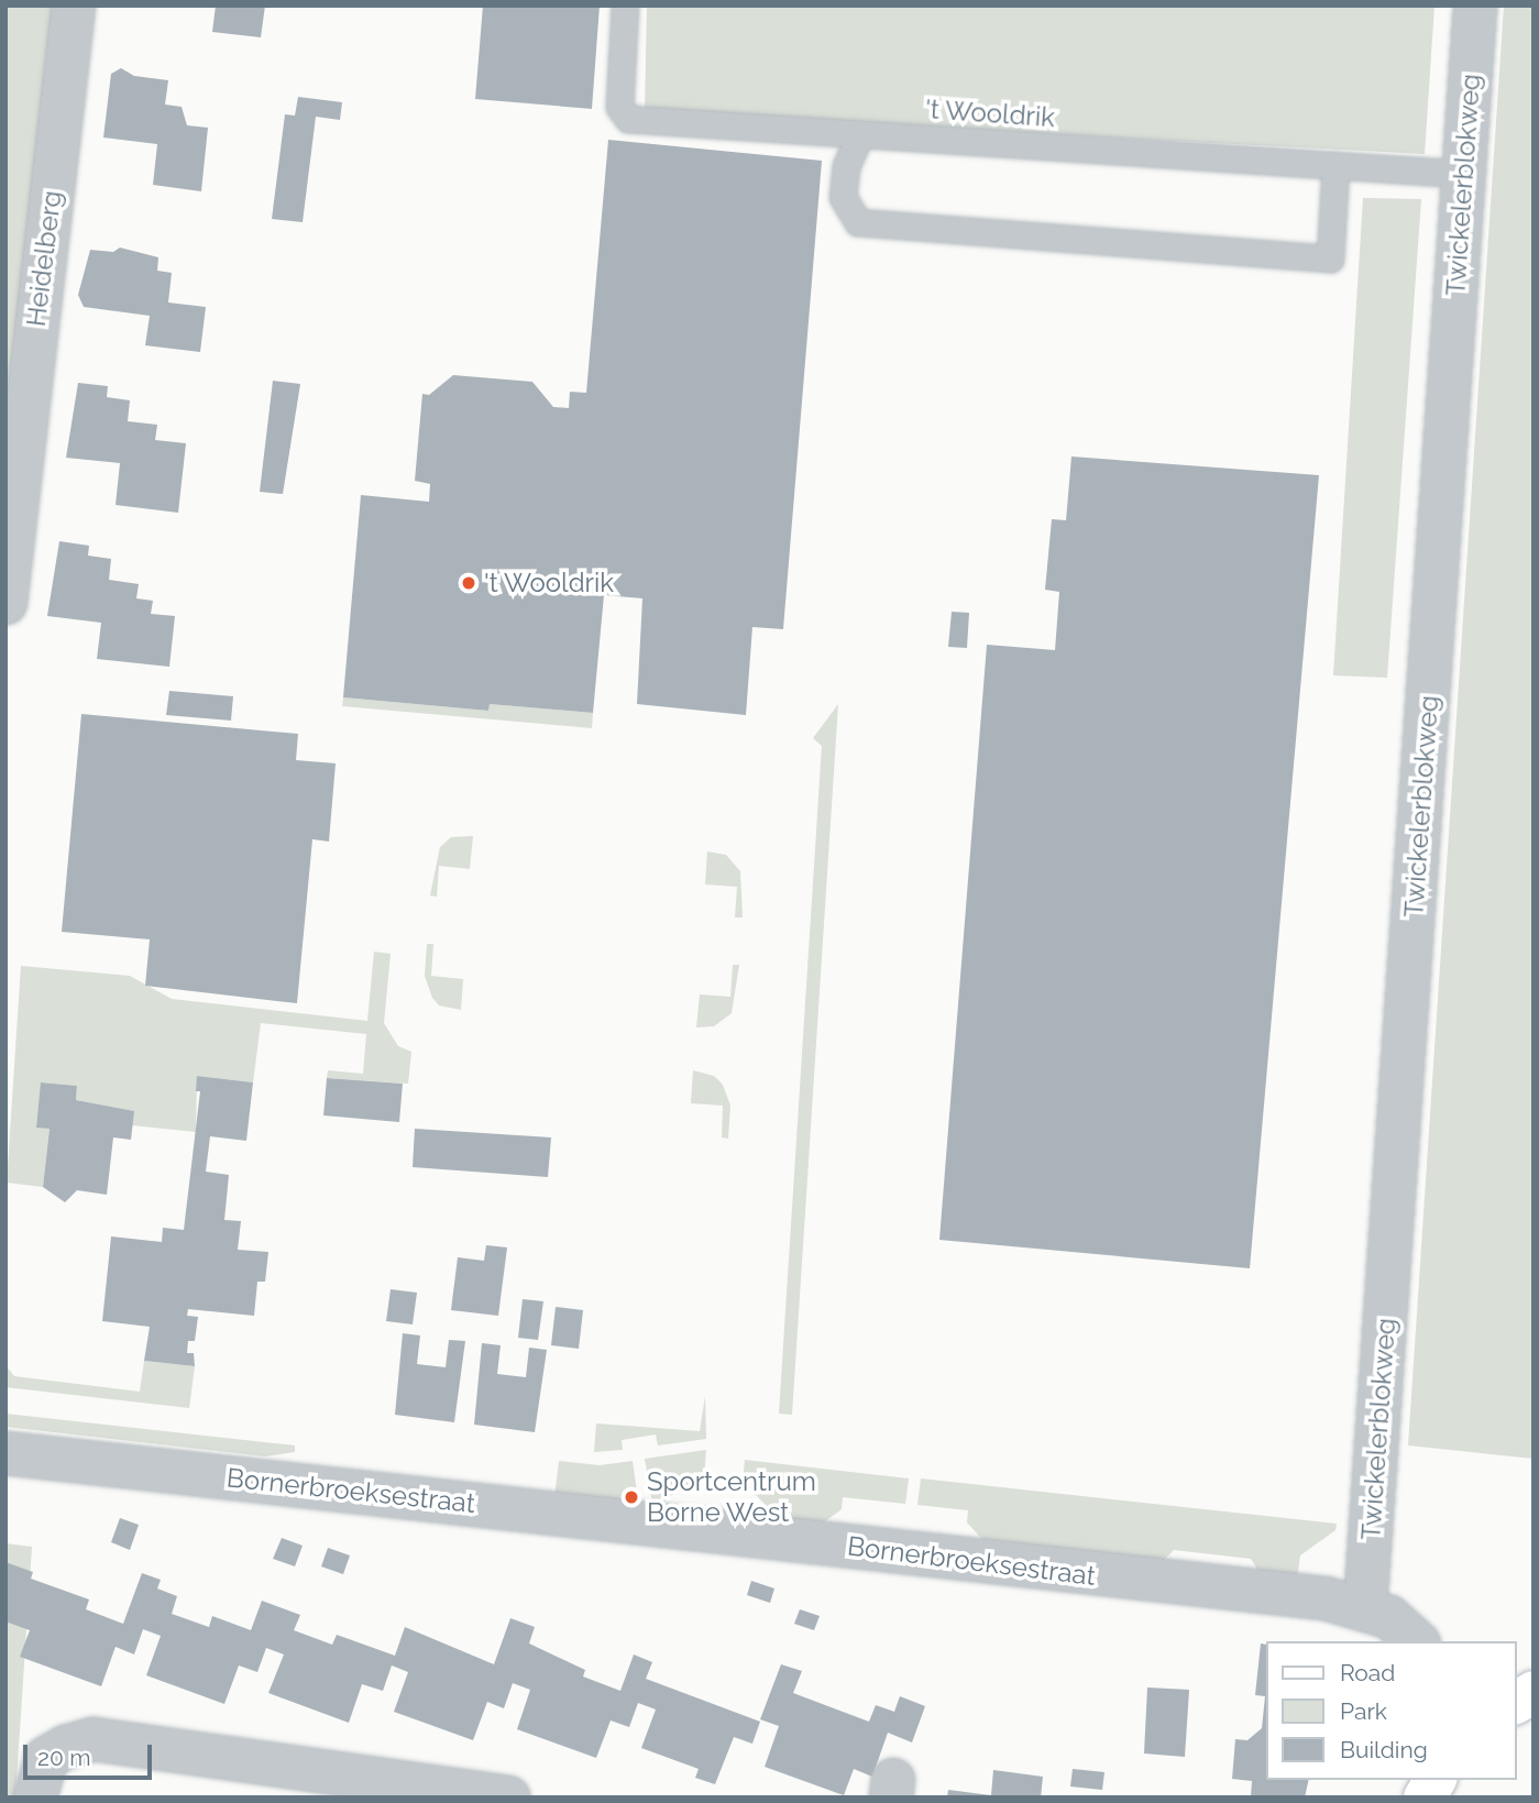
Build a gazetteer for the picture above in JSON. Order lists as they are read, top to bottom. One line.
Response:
{"streets":{"street":["Twickelerblokweg","Heidelberg","Bornerbroeksestraat"],"lane":["'t Wooldrik"]},"crossings":[["'t Wooldrik","Twickelerblokweg"],["Twickelerblokweg","Bornerbroeksestraat"]],"places":["'t Wooldrik","Sportcentrum Borne West"],"legend":["Road","Park","Building"],"scale_bar":"20 m"}
